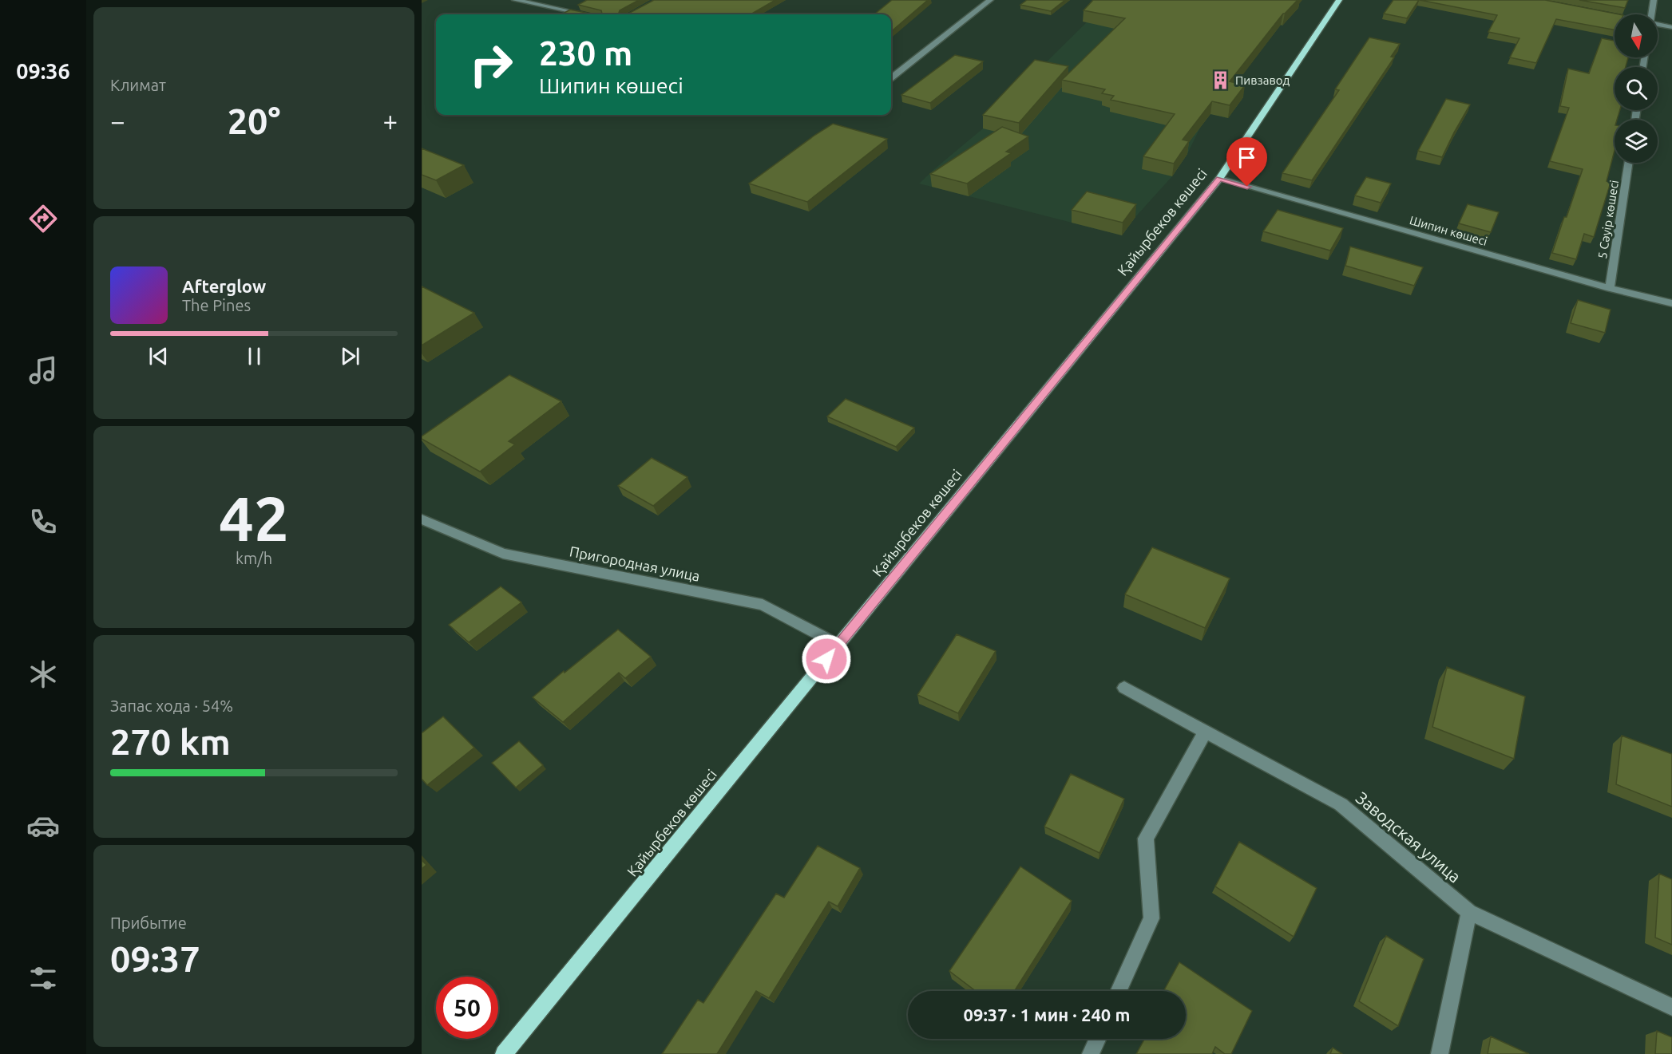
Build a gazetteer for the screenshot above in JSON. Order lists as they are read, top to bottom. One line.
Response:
{"streets":{"main road":["Қайырбеков көшесі"],"street":["5 Сәуір көшесі","Шипин көшесі","Пригородная улица","Заводская улица"]},"crossings":[["5 Сәуір көшесі","Шипин көшесі"],["Қайырбеков көшесі","Шипин көшесі"],["Қайырбеков көшесі","Пригородная улица"]],"places":{"building":["Пивзавод"]},"north":"bottom","page":{"tabs":"09:36","tile":["Климат",["42","km/h"],["Запас хода · 54%","270 km"],["Прибытие","09:37"]],"turn":["230 m","Шипин көшесі"],"heat":["−","20°","+"],"song":["Afterglow","The Pines"],"limit":"50","trip":"09:37 · 1 мин · 240 m"}}
